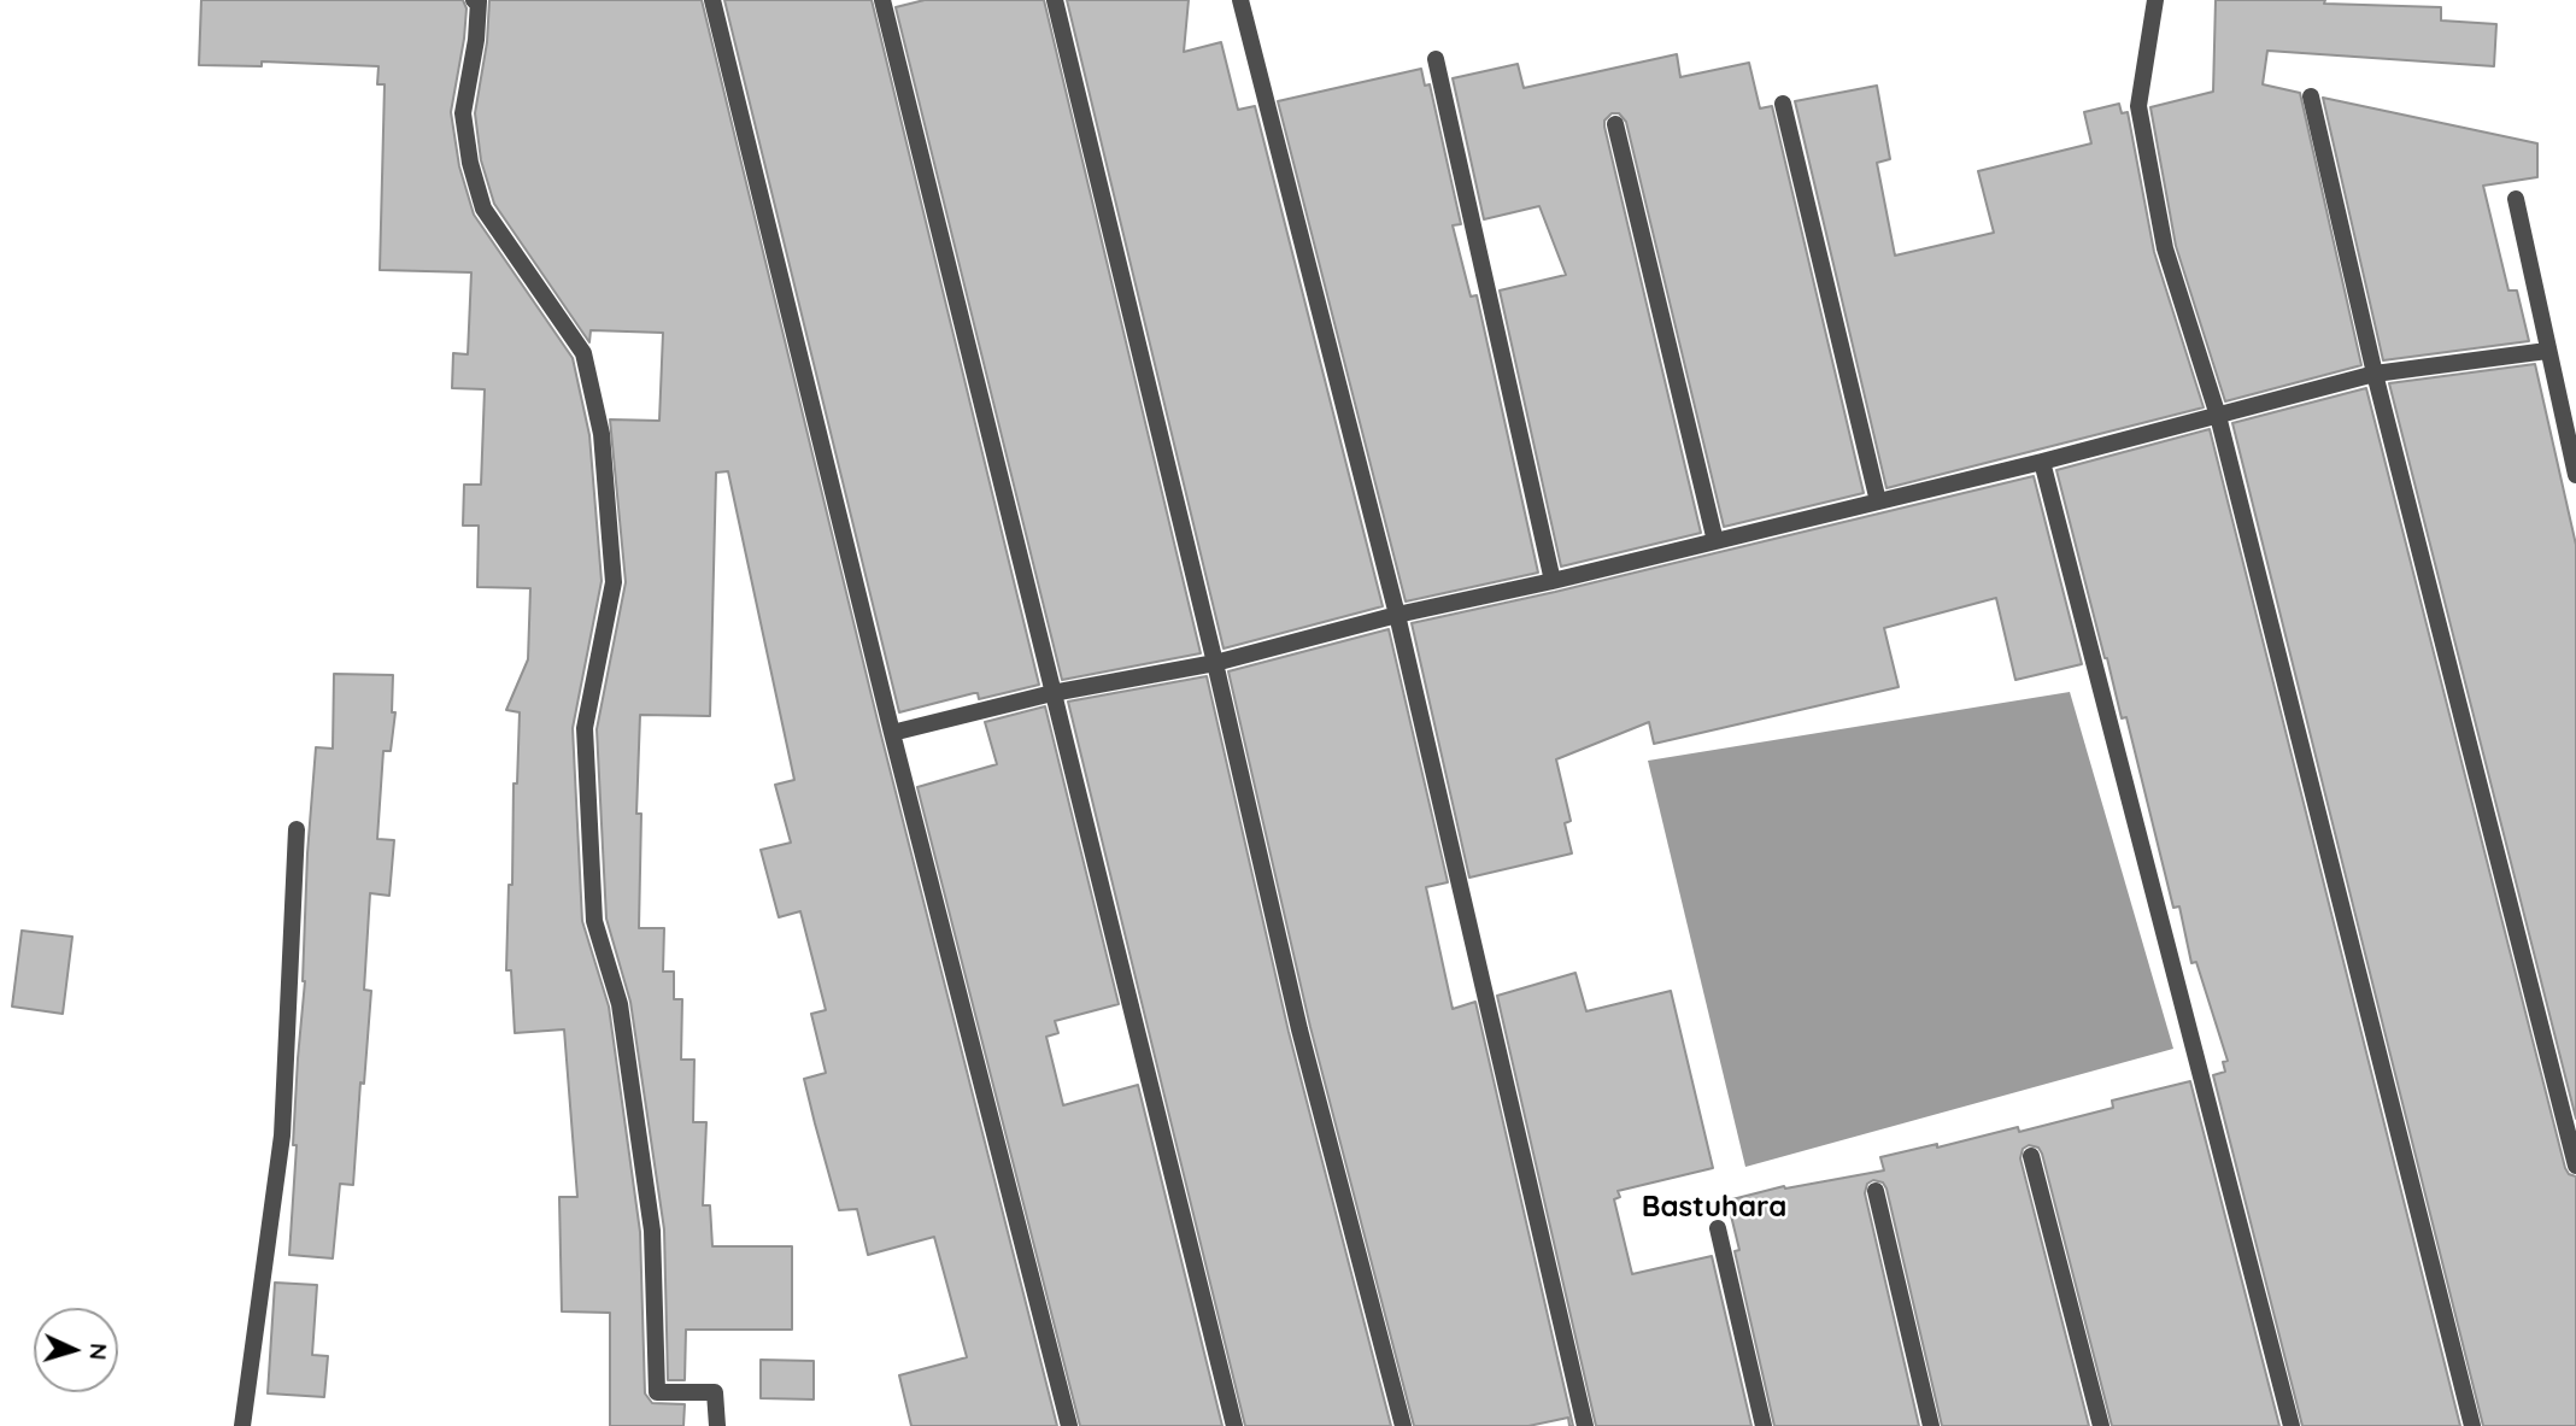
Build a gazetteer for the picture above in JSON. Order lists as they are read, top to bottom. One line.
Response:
{"districts":["Bastuhara"],"north":"right"}
